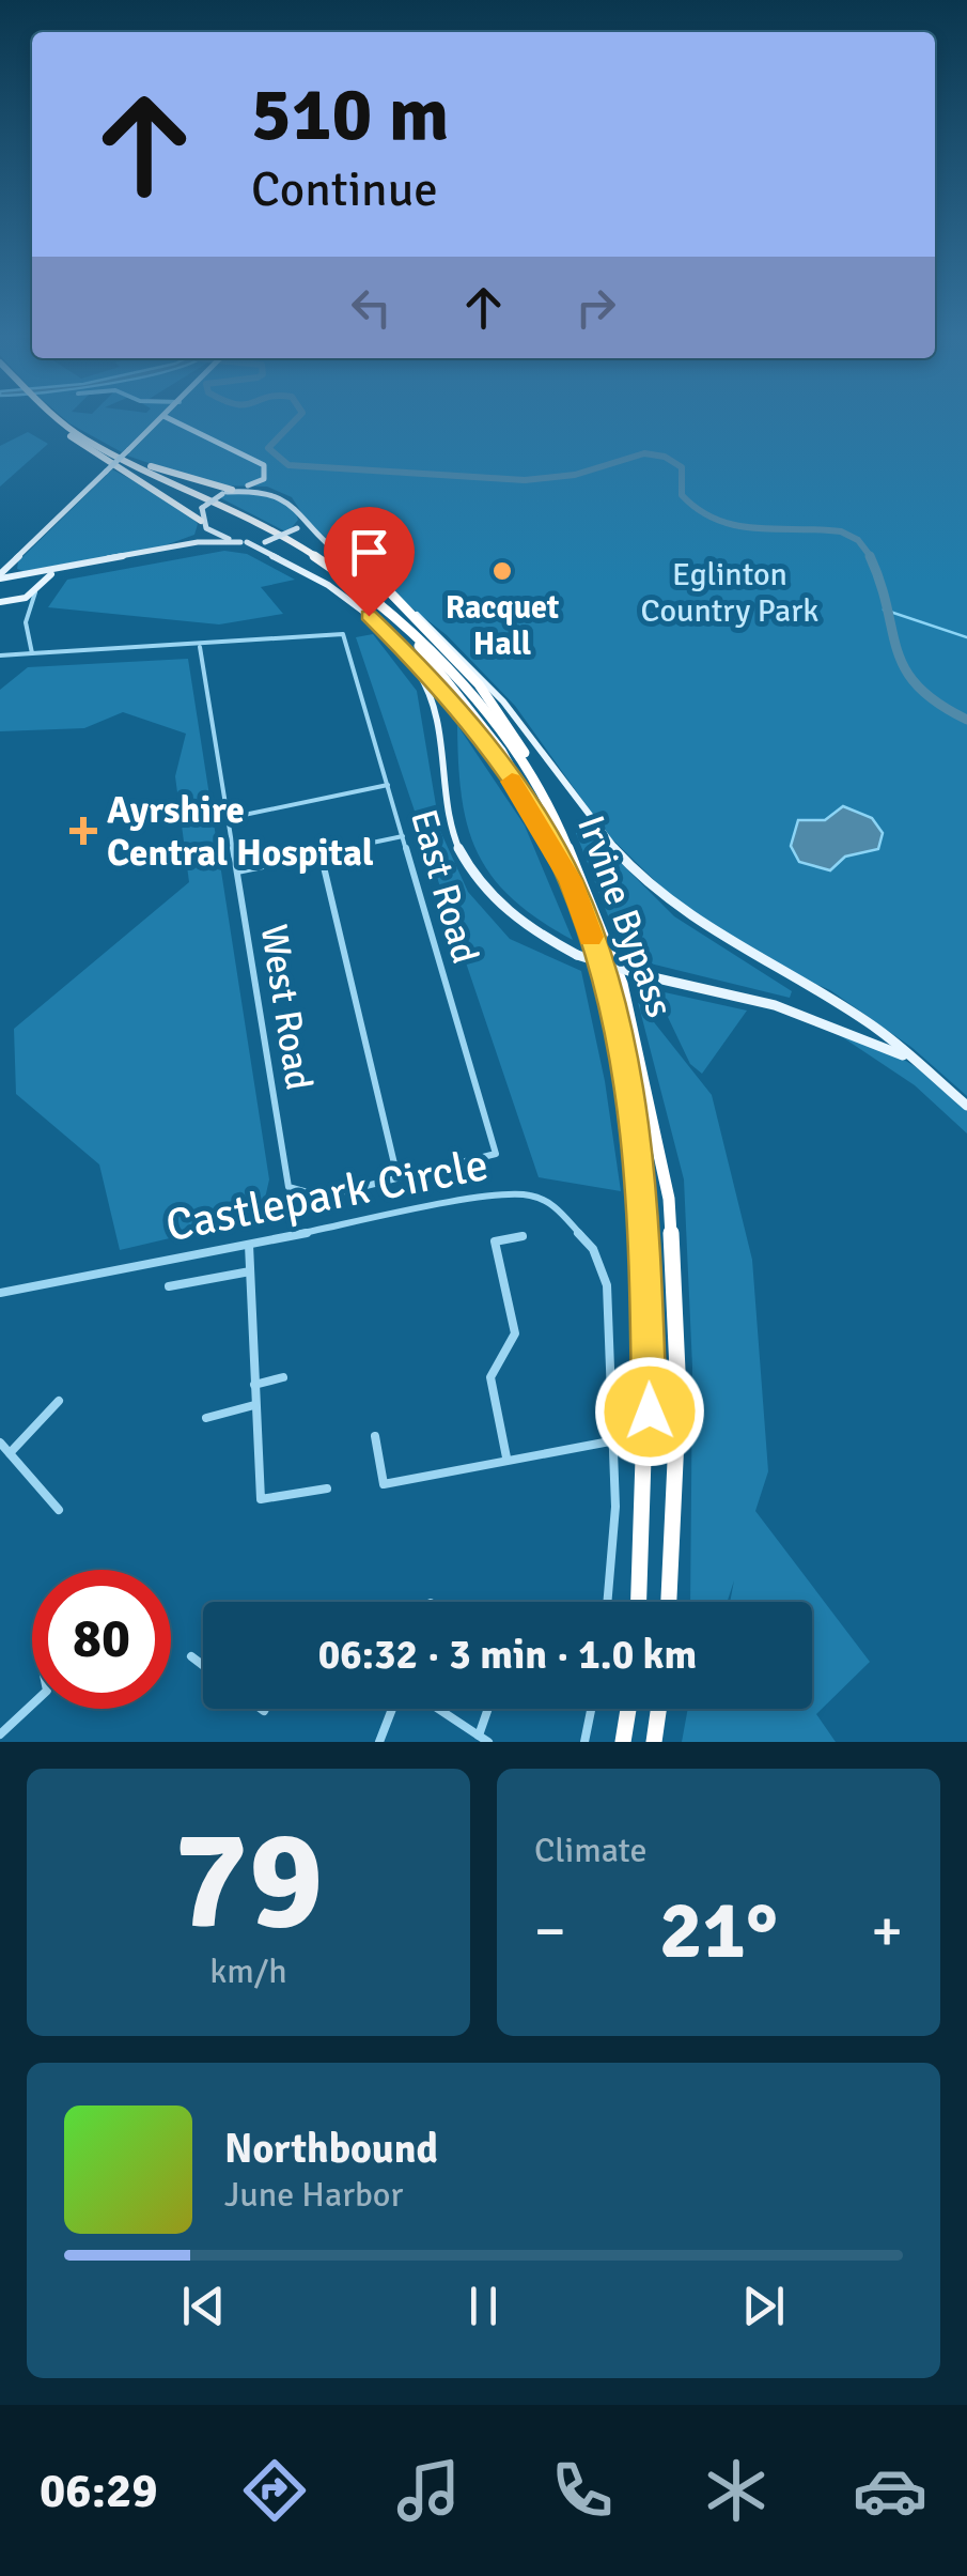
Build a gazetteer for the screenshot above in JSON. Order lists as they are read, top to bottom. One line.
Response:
{"streets":{"highway":["Irvine Bypass"],"street":["East Road","West Road","Castlepark Circle"]},"crossings":[["East Road","West Road"]],"parks":["Eglinton Country Park"],"places":{"other":["Racquet Hall"],"health":["Ayrshire Central Hospital"]},"page":{"turn":["510 m","Continue"],"limit":"80","trip":"06:32 · 3 min · 1.0 km","tile":[["79","km/h"],"Climate"],"heat":["−","21°","+"],"song":["Northbound","June Harbor"],"tabs":"06:29"}}
